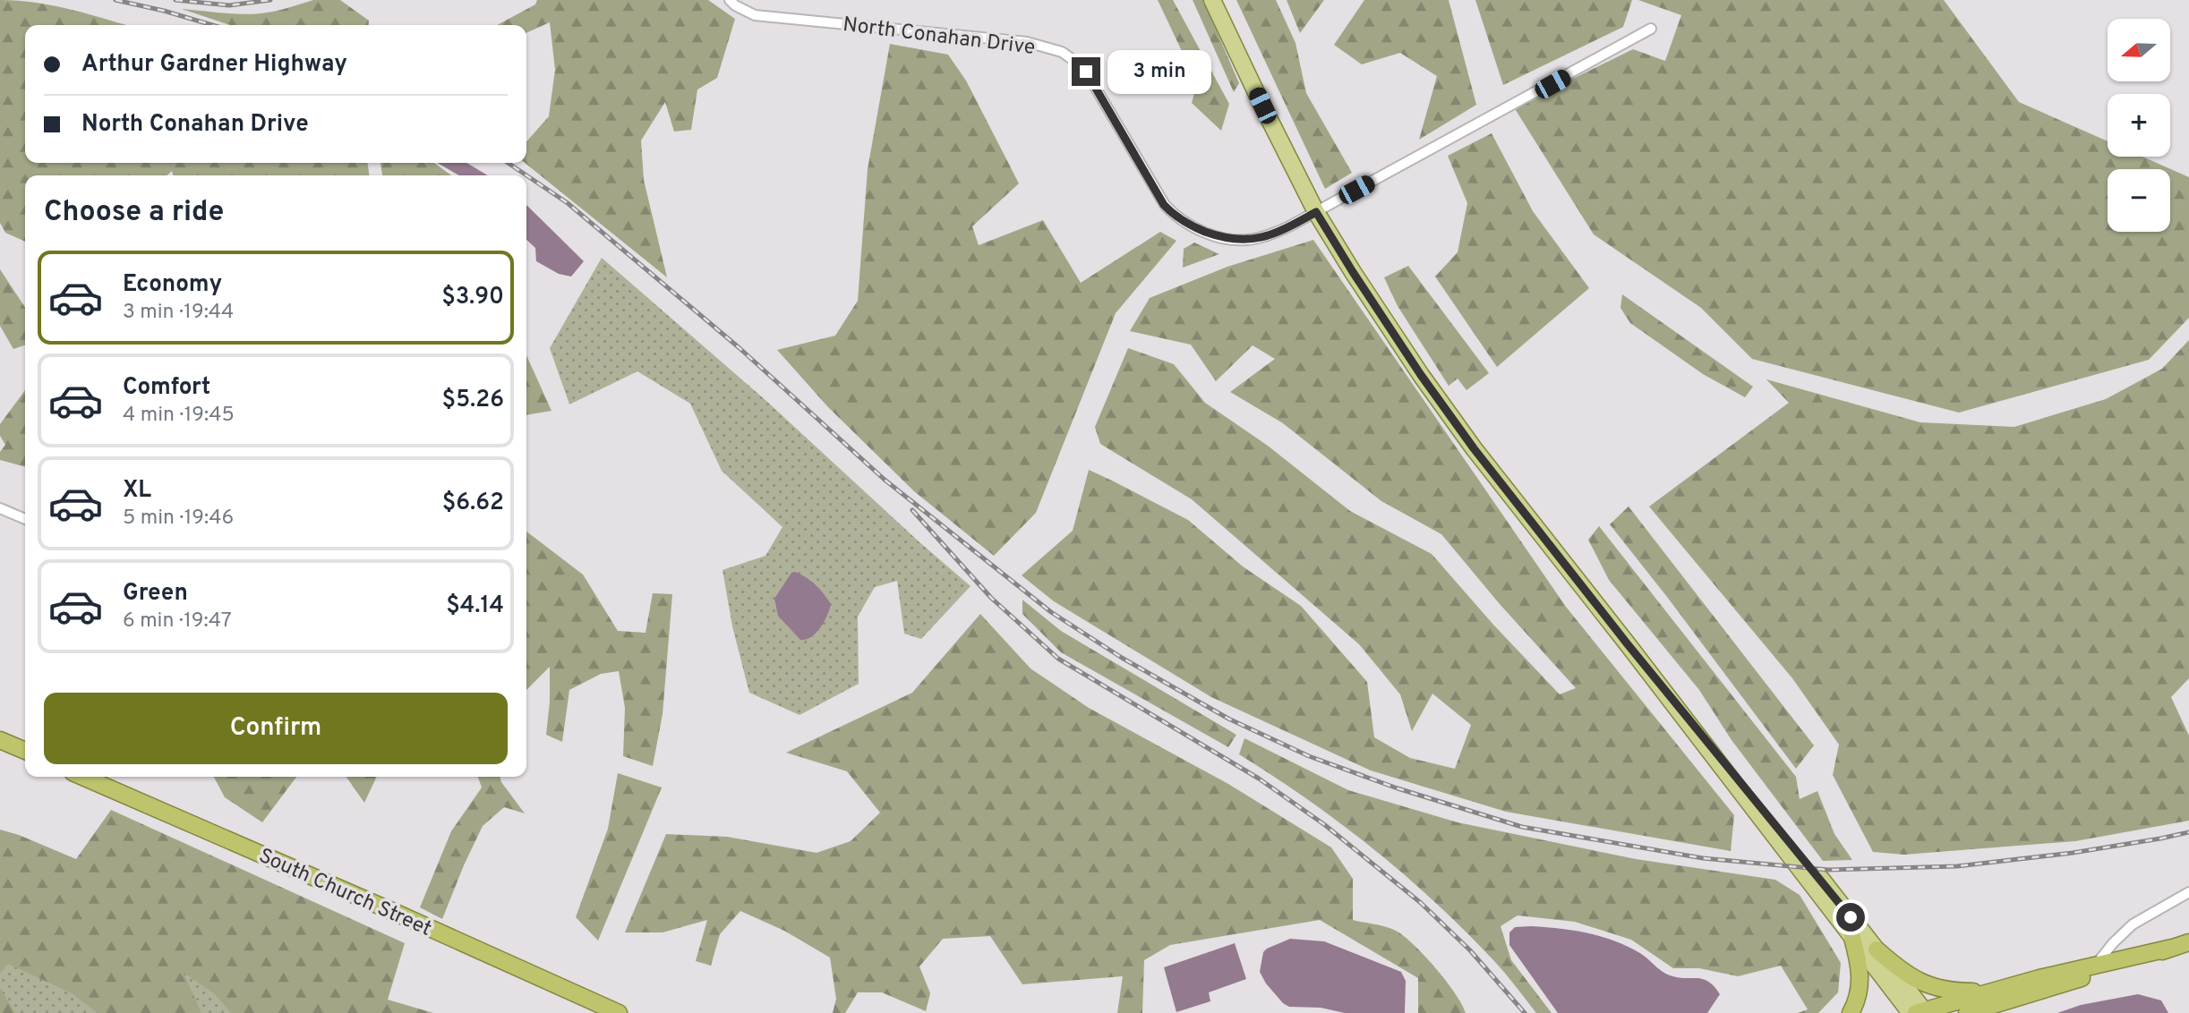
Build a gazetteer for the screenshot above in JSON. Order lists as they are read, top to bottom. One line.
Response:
{"streets":{"highway":["South Church Street"],"street":["North Conahan Drive"]},"north":"left","page":{"map_buttons":["+","−"],"banner":["Arthur Gardner Highway","North Conahan Drive"],"bubble":"3 min","heading":"Choose a ride","list":[{"name":"Economy","note":"3 min · 19:44","value":"$3.90"},{"name":"Comfort","note":"4 min · 19:45","value":"$5.26"},{"name":"XL","note":"5 min · 19:46","value":"$6.62"},{"name":"Green","note":"6 min · 19:47","value":"$4.14"}],"buttons":"Confirm"}}
